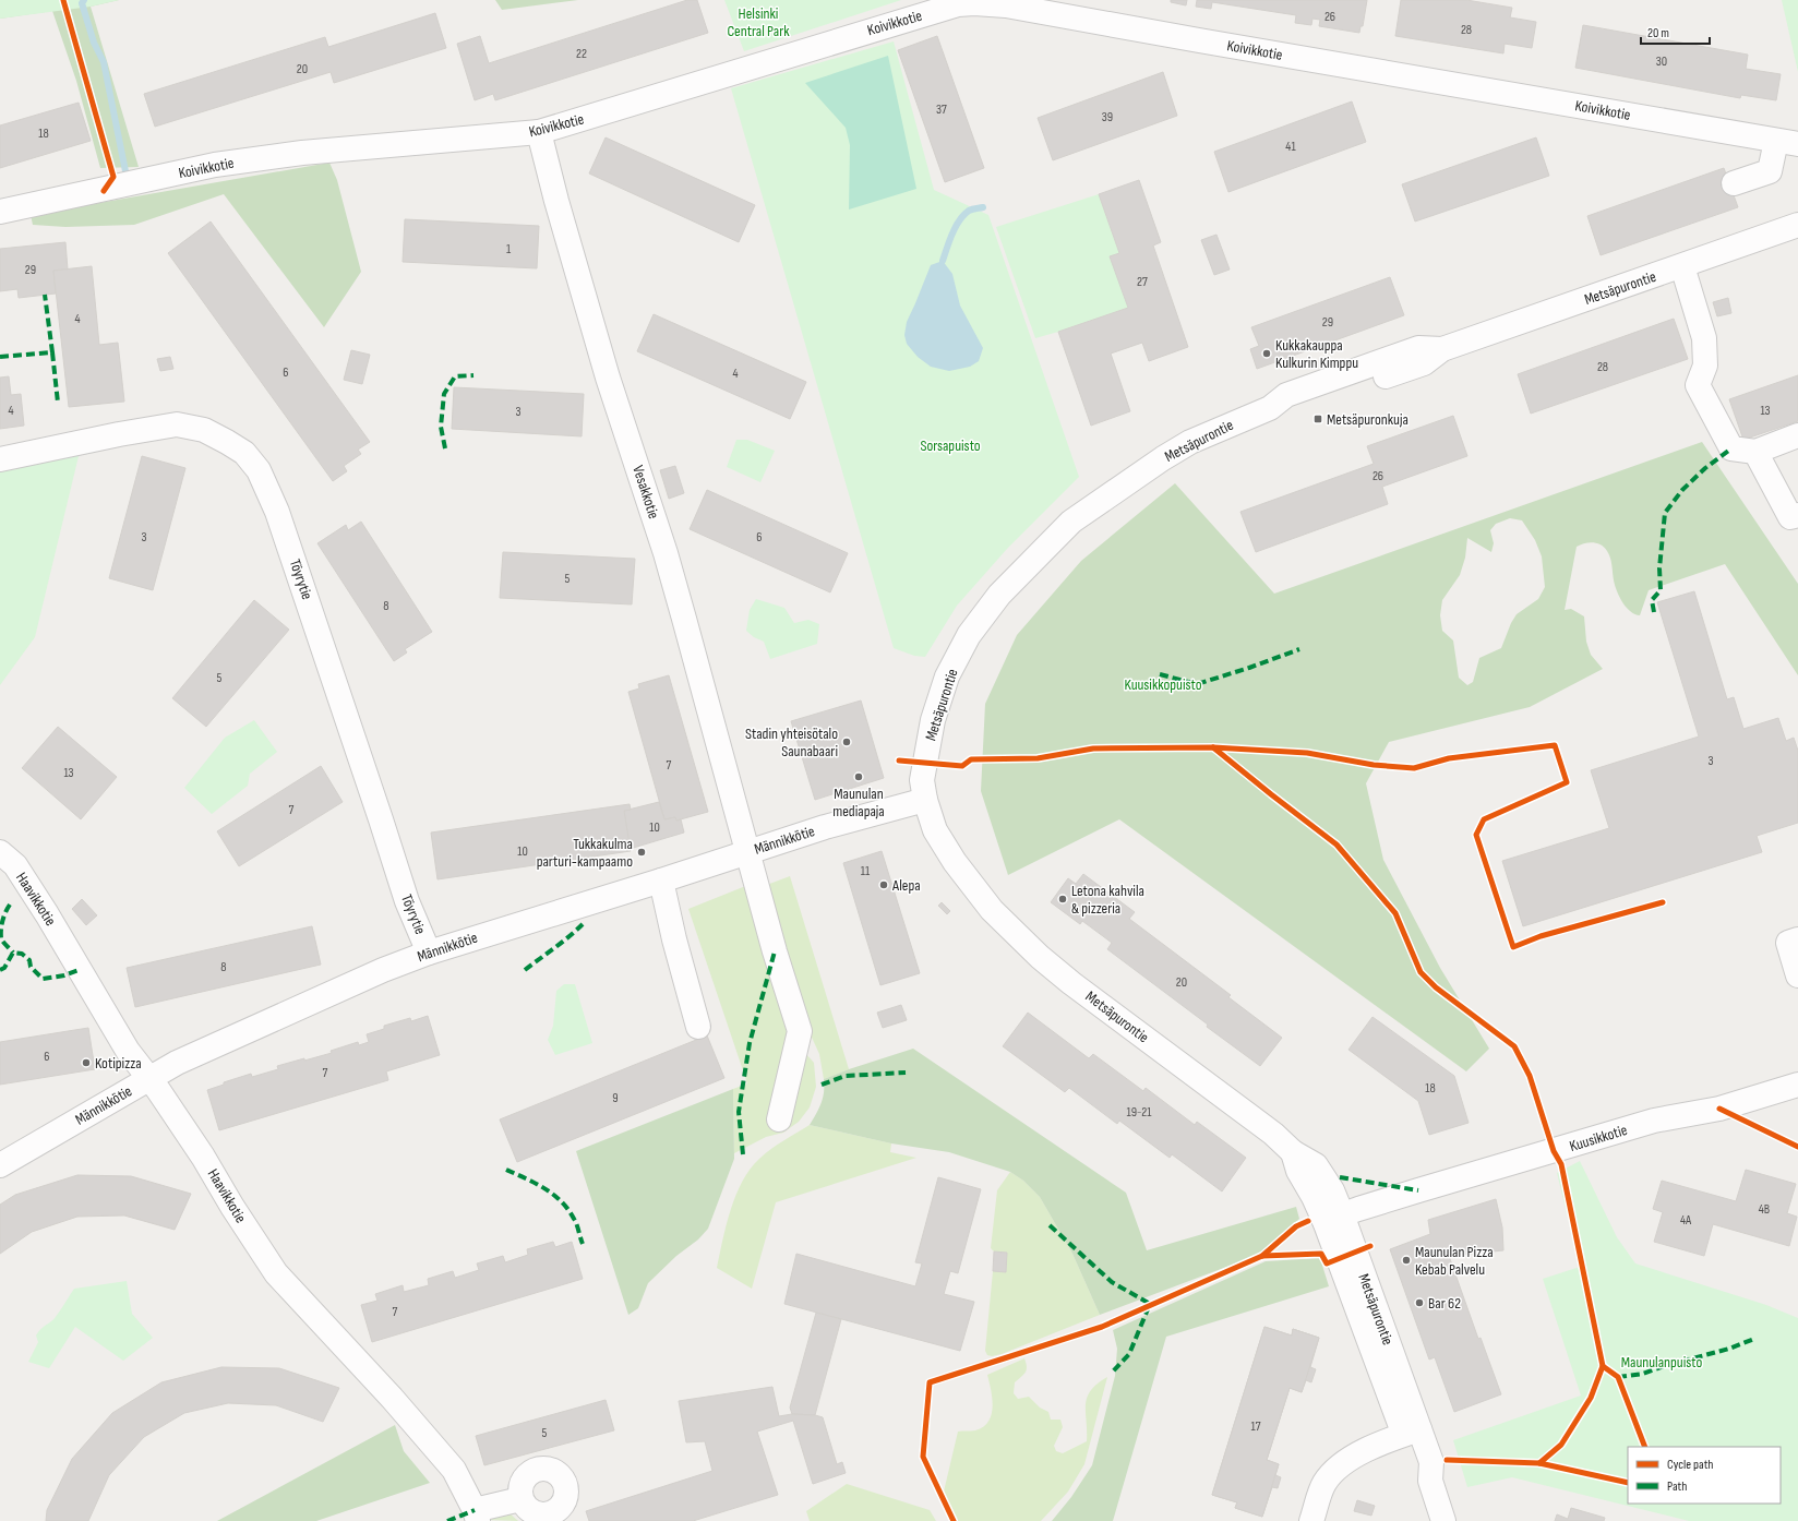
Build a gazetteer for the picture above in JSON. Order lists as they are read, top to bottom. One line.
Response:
{"streets":{"street":["Koivikkotie","Metsäpurontie","Vesakkotie","Töyrytie","Männikkötie","Haavikkotie","Kuusikkotie"]},"crossings":[["Koivikkotie","Vesakkotie"],["Metsäpurontie","Männikkötie"],["Metsäpurontie","Kuusikkotie"],["Vesakkotie","Männikkötie"],["Töyrytie","Männikkötie"],["Männikkötie","Haavikkotie"]],"parks":["Helsinki Central Park","Sorsapuisto","Kuusikkopuisto","Maunulanpuisto"],"places":{"other":["Kukkakauppa Kulkurin Kimppu","Stadin yhteisötalo Saunabaari","Maunulan mediapaja","Tukkakulma parturi-kampaamo","Alepa","Letona kahvila & pizzeria","Kotipizza","Maunulan Pizza Kebab Palvelu","Bar 62"],"transit":["Metsäpuronkuja"]},"house_numbers":["26","28","22","30","20","37","39","18","41","1","29","27","4","29","28","6","4","4","13","3","26","3","6","5","8","5","3","7","13","7","10","10","11","8","20","6","7","18","9","19-21","4B","4A","7","17","5"],"legend":["Cycle path","Path"],"scale_bar":"20 m"}
